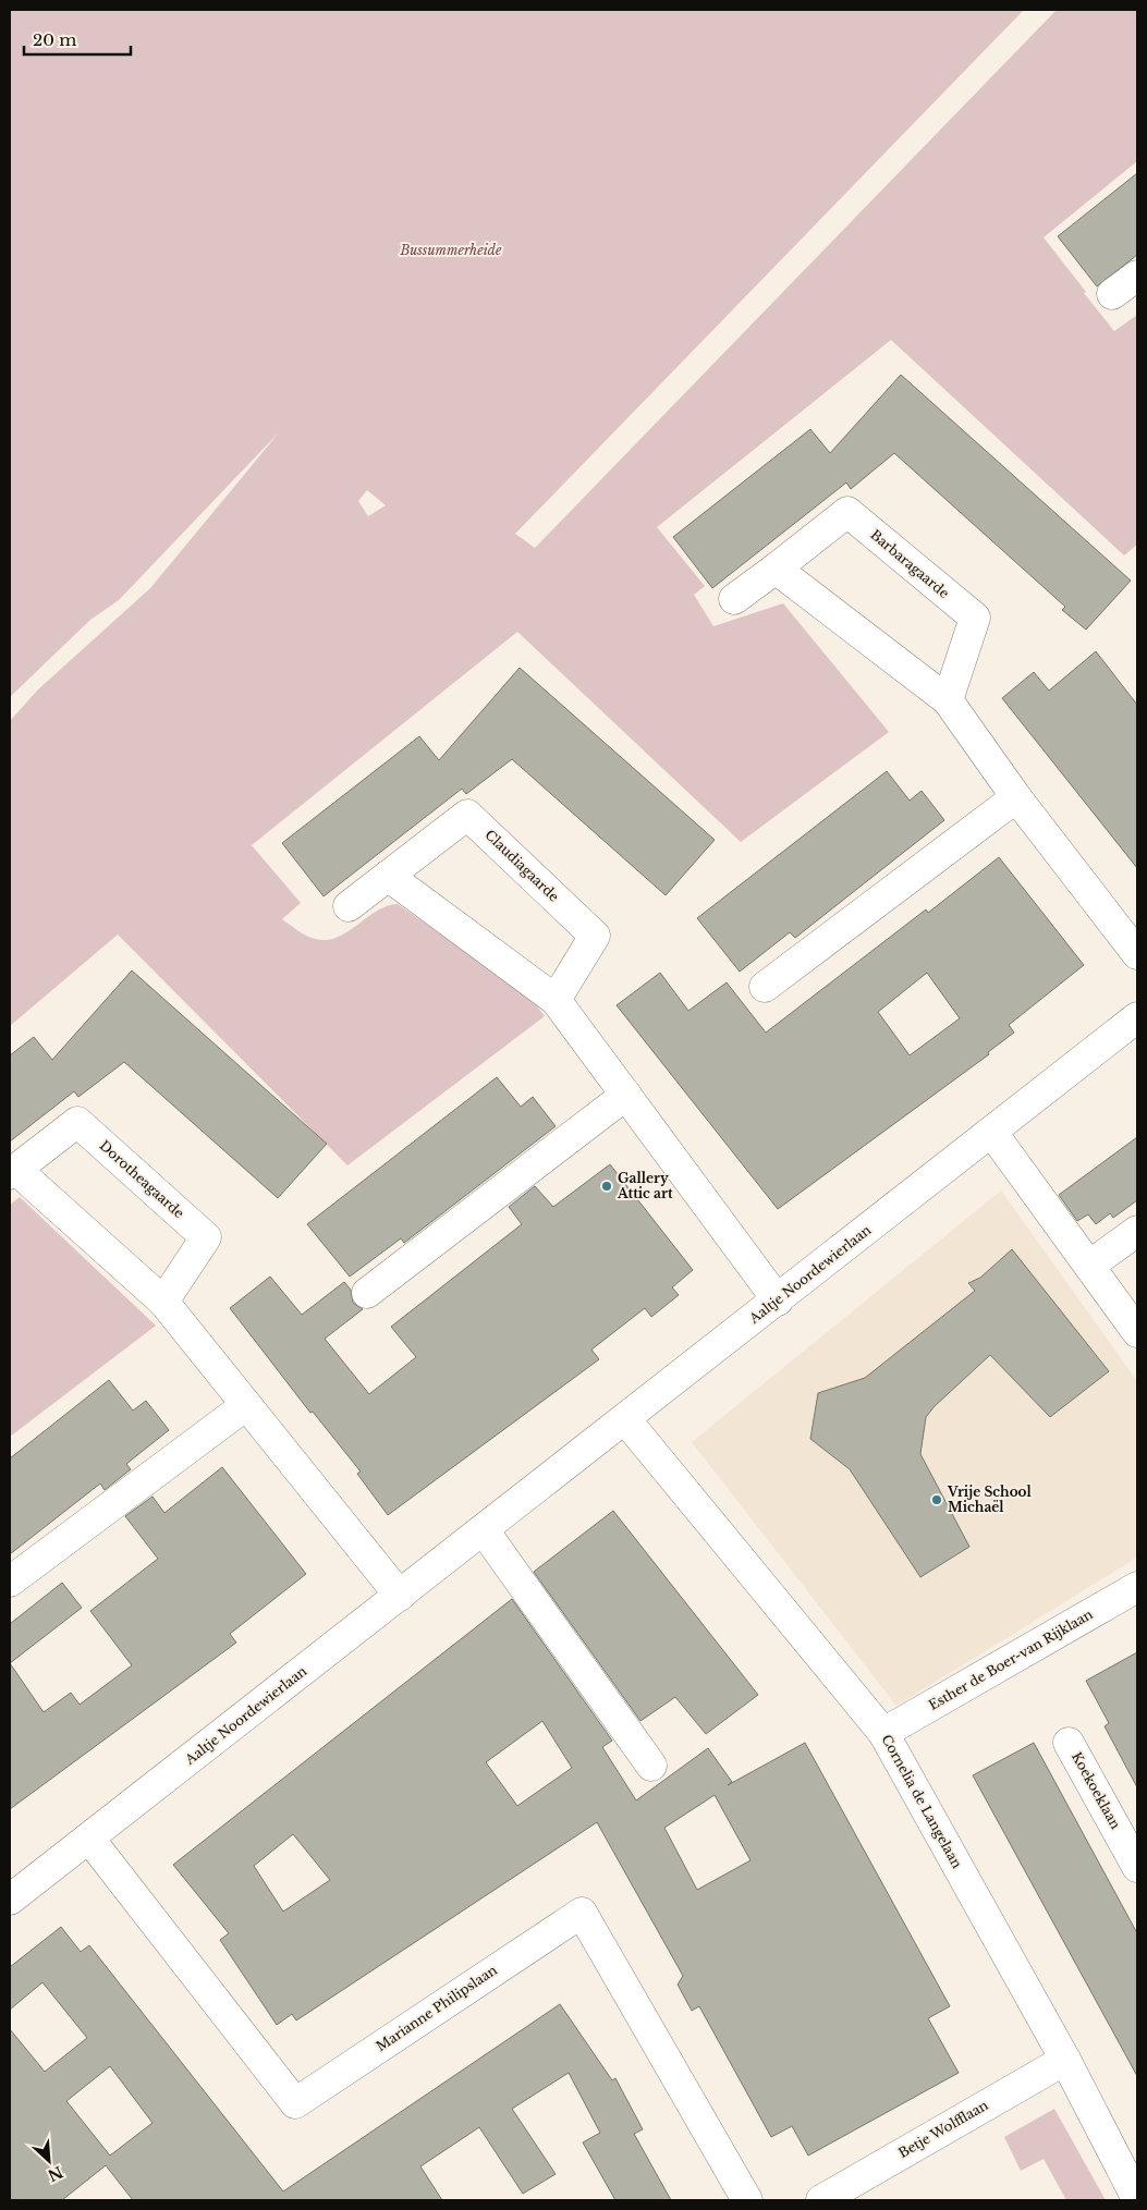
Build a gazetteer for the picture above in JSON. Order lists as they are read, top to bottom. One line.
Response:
{"streets":{"street":["Barbaragaarde","Claudiagaarde","Dorotheagaarde","Aaltje Noordewierlaan","Esther de Boer-van Rijklaan","Koekoeklaan","Cornelia de Langelaan","Marianne Philipslaan","Betje Wolfflaan"]},"crossings":[["Dorotheagaarde","Aaltje Noordewierlaan"],["Aaltje Noordewierlaan","Cornelia de Langelaan"],["Aaltje Noordewierlaan","Marianne Philipslaan"],["Esther de Boer-van Rijklaan","Cornelia de Langelaan"],["Cornelia de Langelaan","Betje Wolfflaan"]],"parks":["Bussummerheide"],"places":["Gallery Attic art","Vrije School Michaël"],"scale_bar":"20 m","north":"bottom right"}
